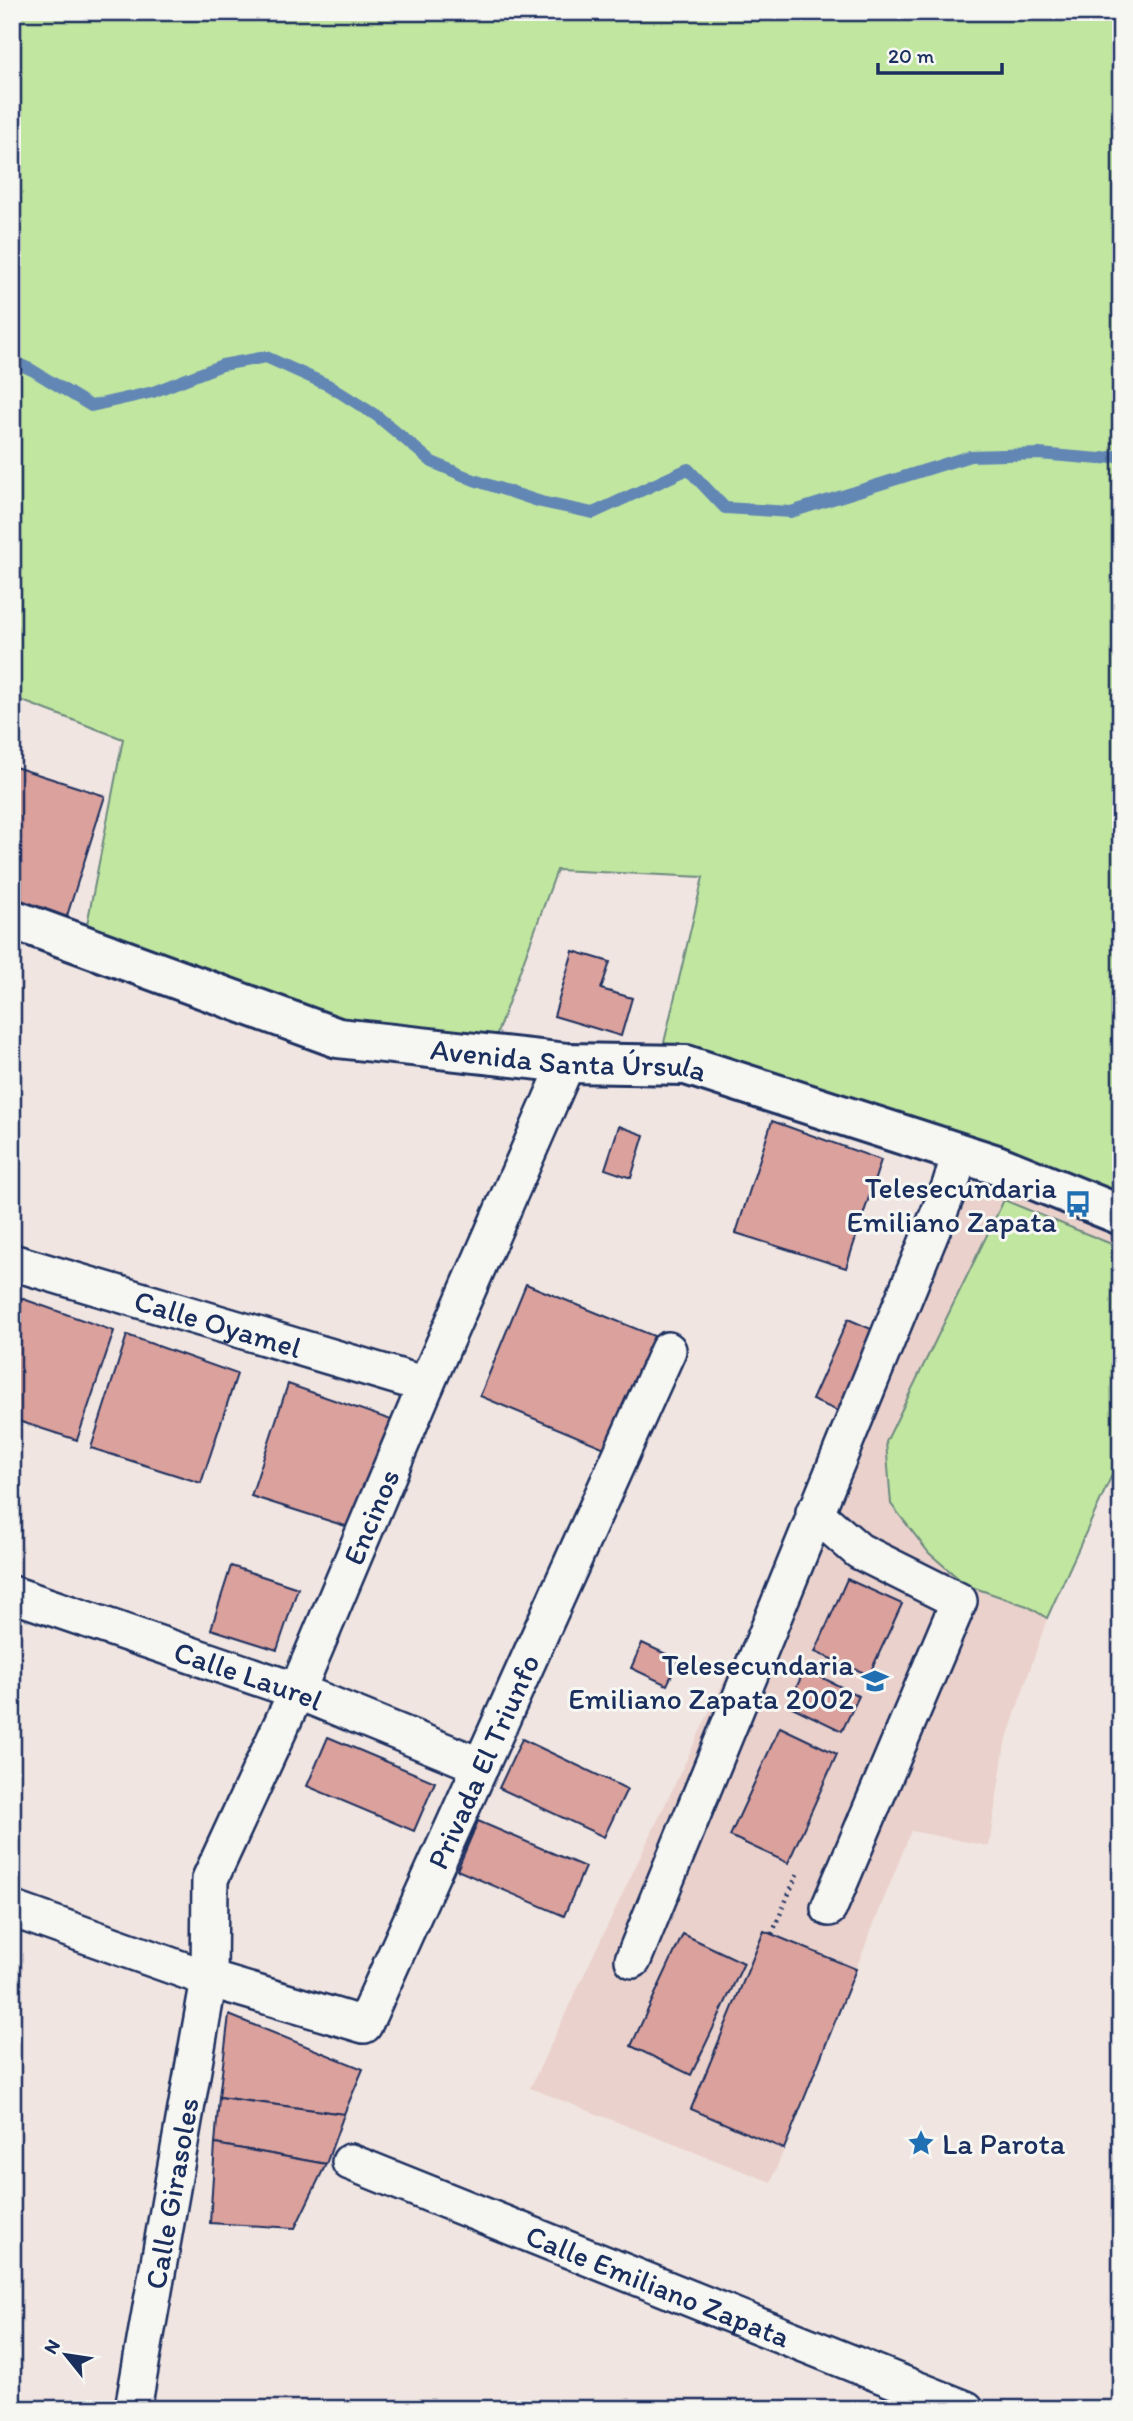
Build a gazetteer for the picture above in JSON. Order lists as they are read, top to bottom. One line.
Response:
{"streets":{"street":["Avenida Santa Úrsula","Calle Oyamel","Encinos","Calle Laurel","Privada El Triunfo","Calle Girasoles","Calle Emiliano Zapata"]},"crossings":[["Avenida Santa Úrsula","Encinos"],["Calle Oyamel","Encinos"],["Encinos","Calle Laurel"],["Encinos","Privada El Triunfo"],["Encinos","Calle Girasoles"],["Calle Laurel","Privada El Triunfo"],["Privada El Triunfo","Calle Girasoles"]],"places":{"bus stop":["Telesecundaria Emiliano Zapata"],"school or university":["Telesecundaria Emiliano Zapata 2002"],"place":["La Parota"]},"scale_bar":"20 m","north":"top left"}
